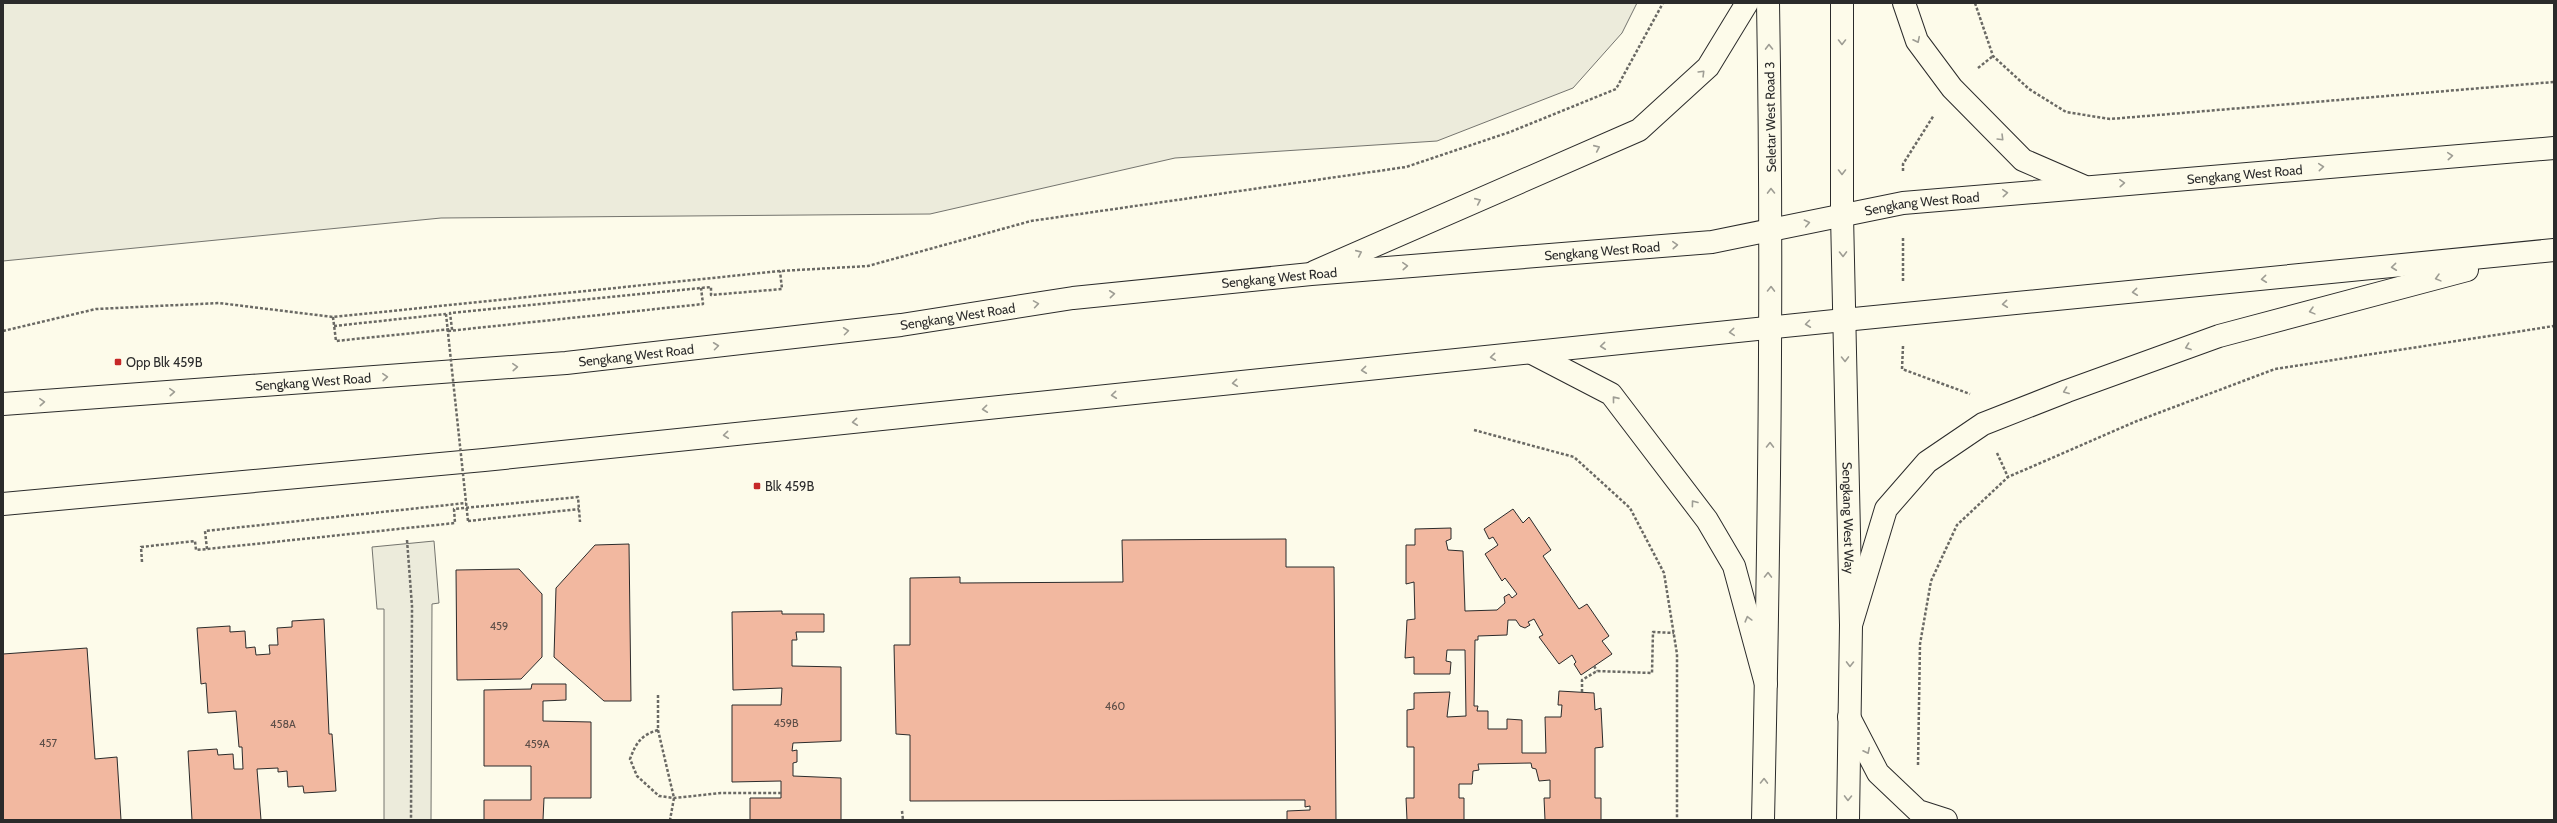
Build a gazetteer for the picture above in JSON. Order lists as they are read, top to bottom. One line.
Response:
{"streets":{"main road":["Seletar West Road 3","Sengkang West Road","Sengkang West Way"]},"crossings":[["Seletar West Road 3","Sengkang West Road"],["Sengkang West Road","Sengkang West Way"]],"places":{"transit":["Opp Blk 459B","Blk 459B"]},"house_numbers":["459","460","459B","458A","457","459A"]}
